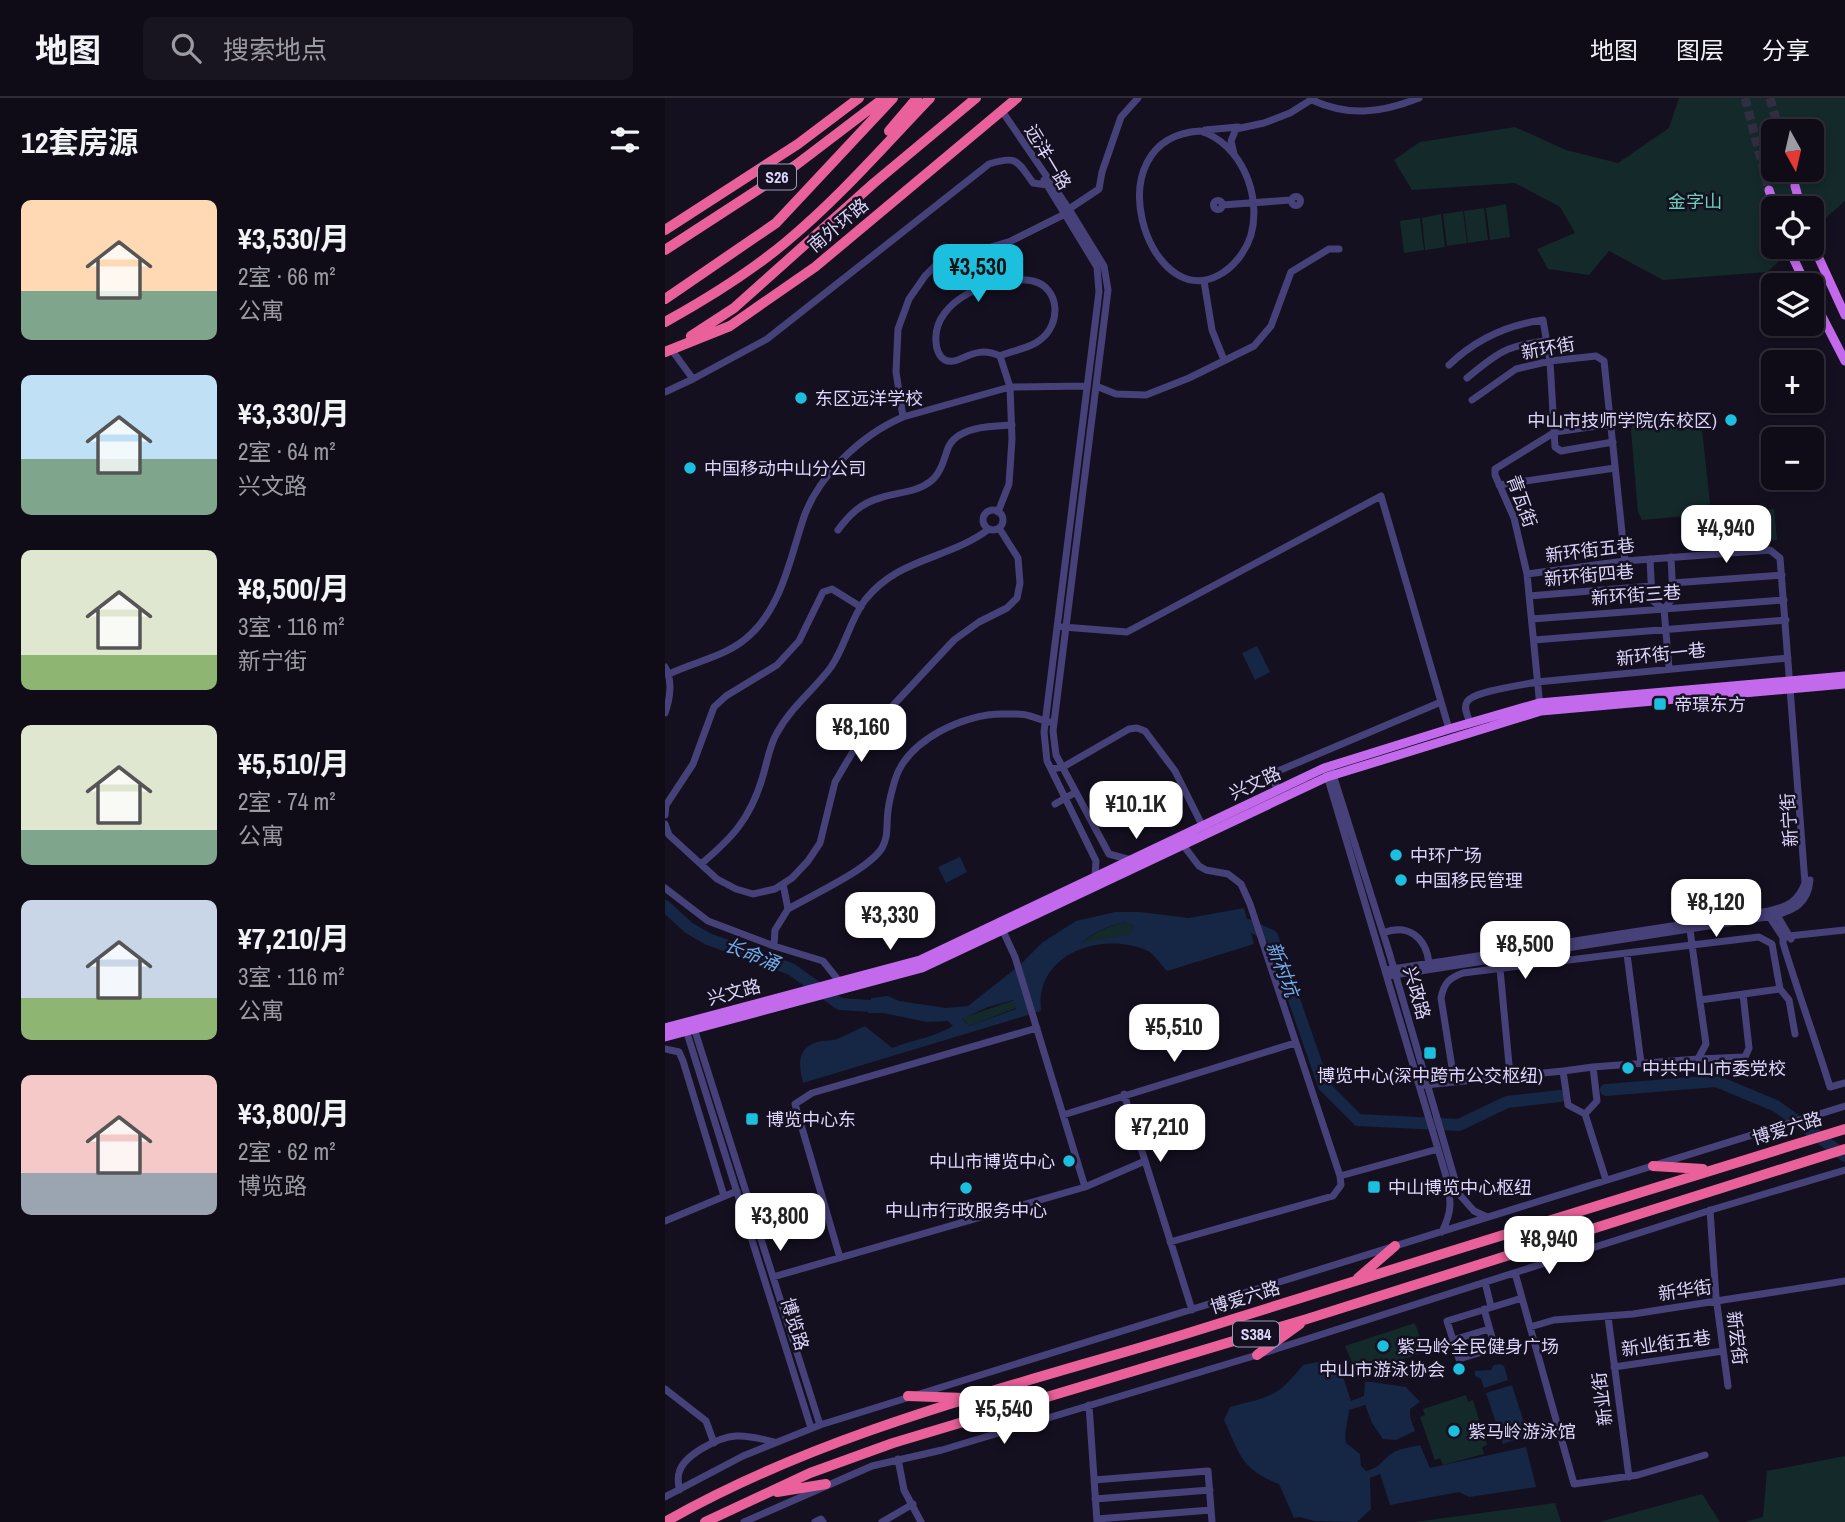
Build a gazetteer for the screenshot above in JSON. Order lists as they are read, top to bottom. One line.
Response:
{"streets":{"highway":["S26","南外环路","博爱六路","S384"],"main road":["兴文路"],"street":["远洋一路","新环街","青瓦街","新环街五巷","新环街四巷","新环街三巷","新环街一巷","新宁街","兴政路","新华街","博览路","新宏街","新业街五巷","新业街"]},"crossings":[["远洋一路","南外环路"],["远洋一路","兴文路"],["新环街","青瓦街"],["新环街","新环街五巷"],["青瓦街","新环街五巷"],["青瓦街","新环街四巷"],["青瓦街","新环街三巷"],["青瓦街","新环街一巷"],["青瓦街","兴文路"],["新环街一巷","兴文路"],["兴文路","新宁街"],["兴文路","兴政路"],["兴文路","博览路"],["新宁街","兴政路"],["兴政路","博爱六路"],["博爱六路","博览路"],["新华街","新宏街"],["新华街","新业街"],["新宏街","新业街五巷"],["新业街五巷","新业街"]],"water":["长命涌","新村坑"],"parks":["金字山"],"places":{"other":["东区远洋学校","中山市技师学院(东校区)","中国移动中山分公司","中环广场","中国移民管理","中共中山市委党校","中山市博览中心","中山市行政服务中心","紫马岭全民健身广场","中山市游泳协会","紫马岭游泳馆"],"transit":["帝璟东方","博览中心(深中跨市公交枢纽)","博览中心东","中山博览中心枢纽"]},"north":"bottom","page":{"header":"地图","search":"搜索地点","nav":["地图","图层","分享"],"heading":"12套房源","map_buttons":["+","−"],"list":[{"name":"¥3,530/月","note":"2室 · 66 m² · 公寓"},{"name":"¥3,330/月","note":"2室 · 64 m² · 兴文路"},{"name":"¥8,500/月","note":"3室 · 116 m² · 新宁街"},{"name":"¥5,510/月","note":"2室 · 74 m² · 公寓"},{"name":"¥7,210/月","note":"3室 · 116 m² · 公寓"},{"name":"¥3,800/月","note":"2室 · 62 m² · 博览路"}],"price":["¥3,530","¥4,940","¥8,160","¥10.1K","¥8,120","¥3,330","¥8,500","¥5,510","¥7,210","¥3,800","¥8,940","¥5,540"]}}
